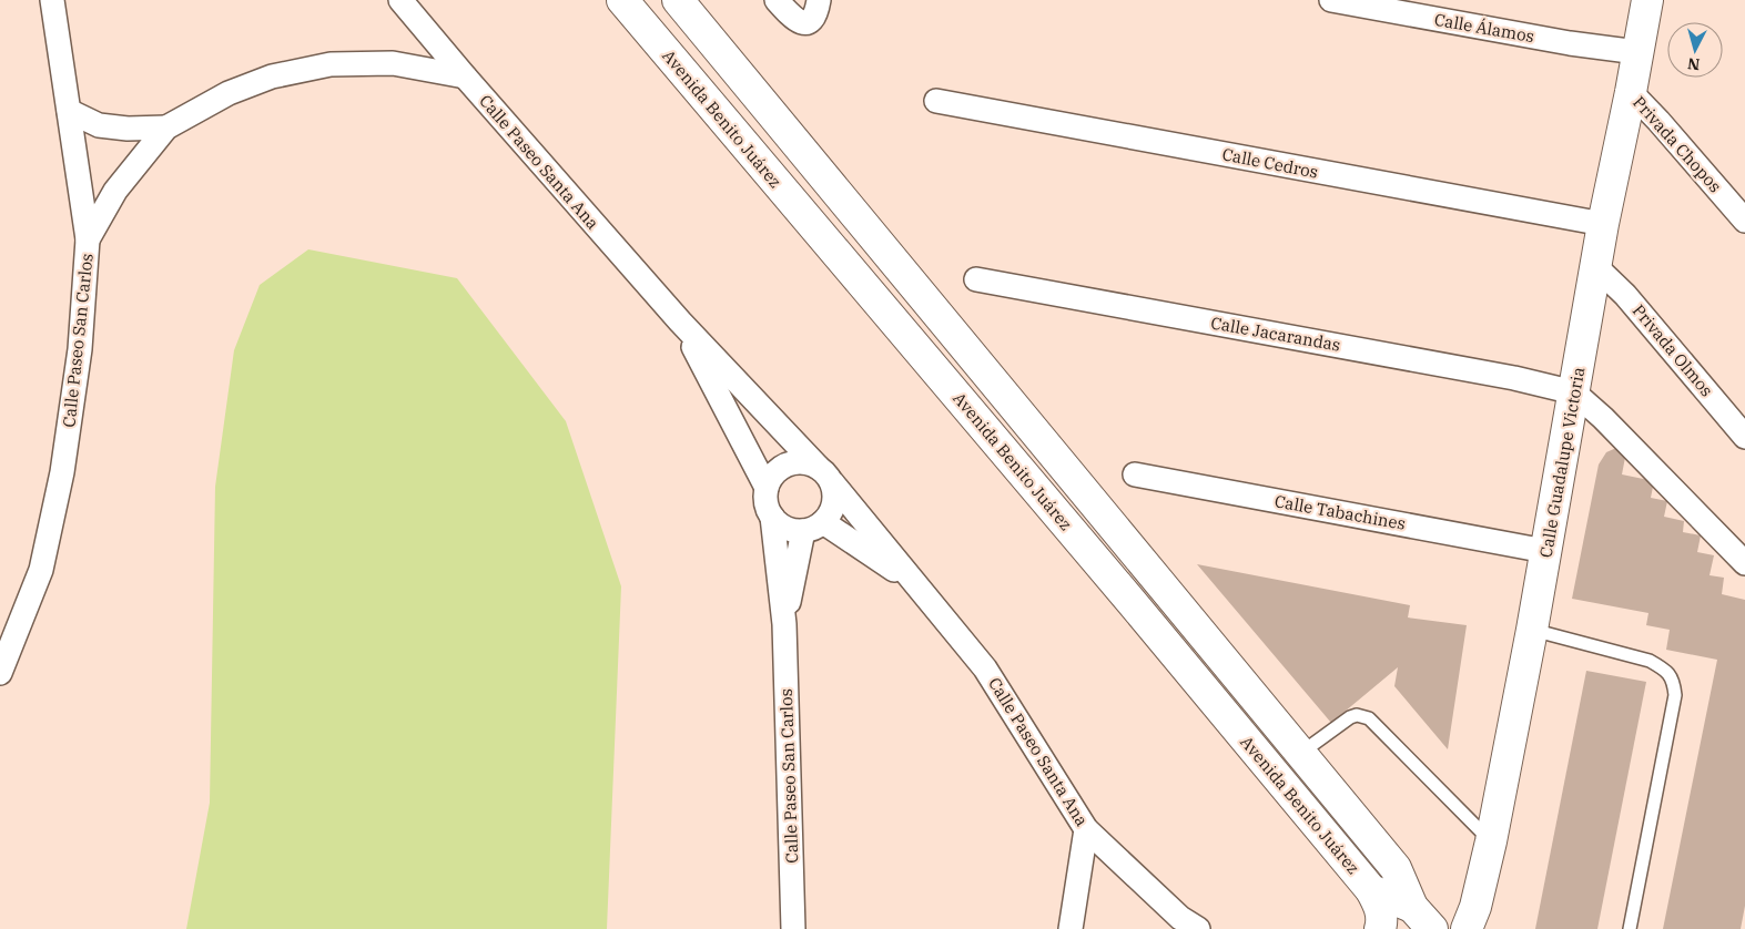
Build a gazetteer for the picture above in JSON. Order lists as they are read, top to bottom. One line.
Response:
{"streets":{"main road":["Avenida Benito Juárez","Calle Guadalupe Victoria"],"street":["Calle Álamos","Privada Chopos","Calle Paseo Santa Ana","Calle Cedros","Calle Jacarandas","Calle Paseo San Carlos","Privada Olmos","Calle Tabachines"]},"crossings":[["Calle Álamos","Calle Guadalupe Victoria"],["Privada Chopos","Calle Guadalupe Victoria"],["Calle Paseo Santa Ana","Calle Paseo San Carlos"],["Calle Cedros","Calle Guadalupe Victoria"],["Calle Jacarandas","Calle Guadalupe Victoria"],["Privada Olmos","Calle Guadalupe Victoria"],["Calle Guadalupe Victoria","Calle Tabachines"]],"north":"bottom"}
